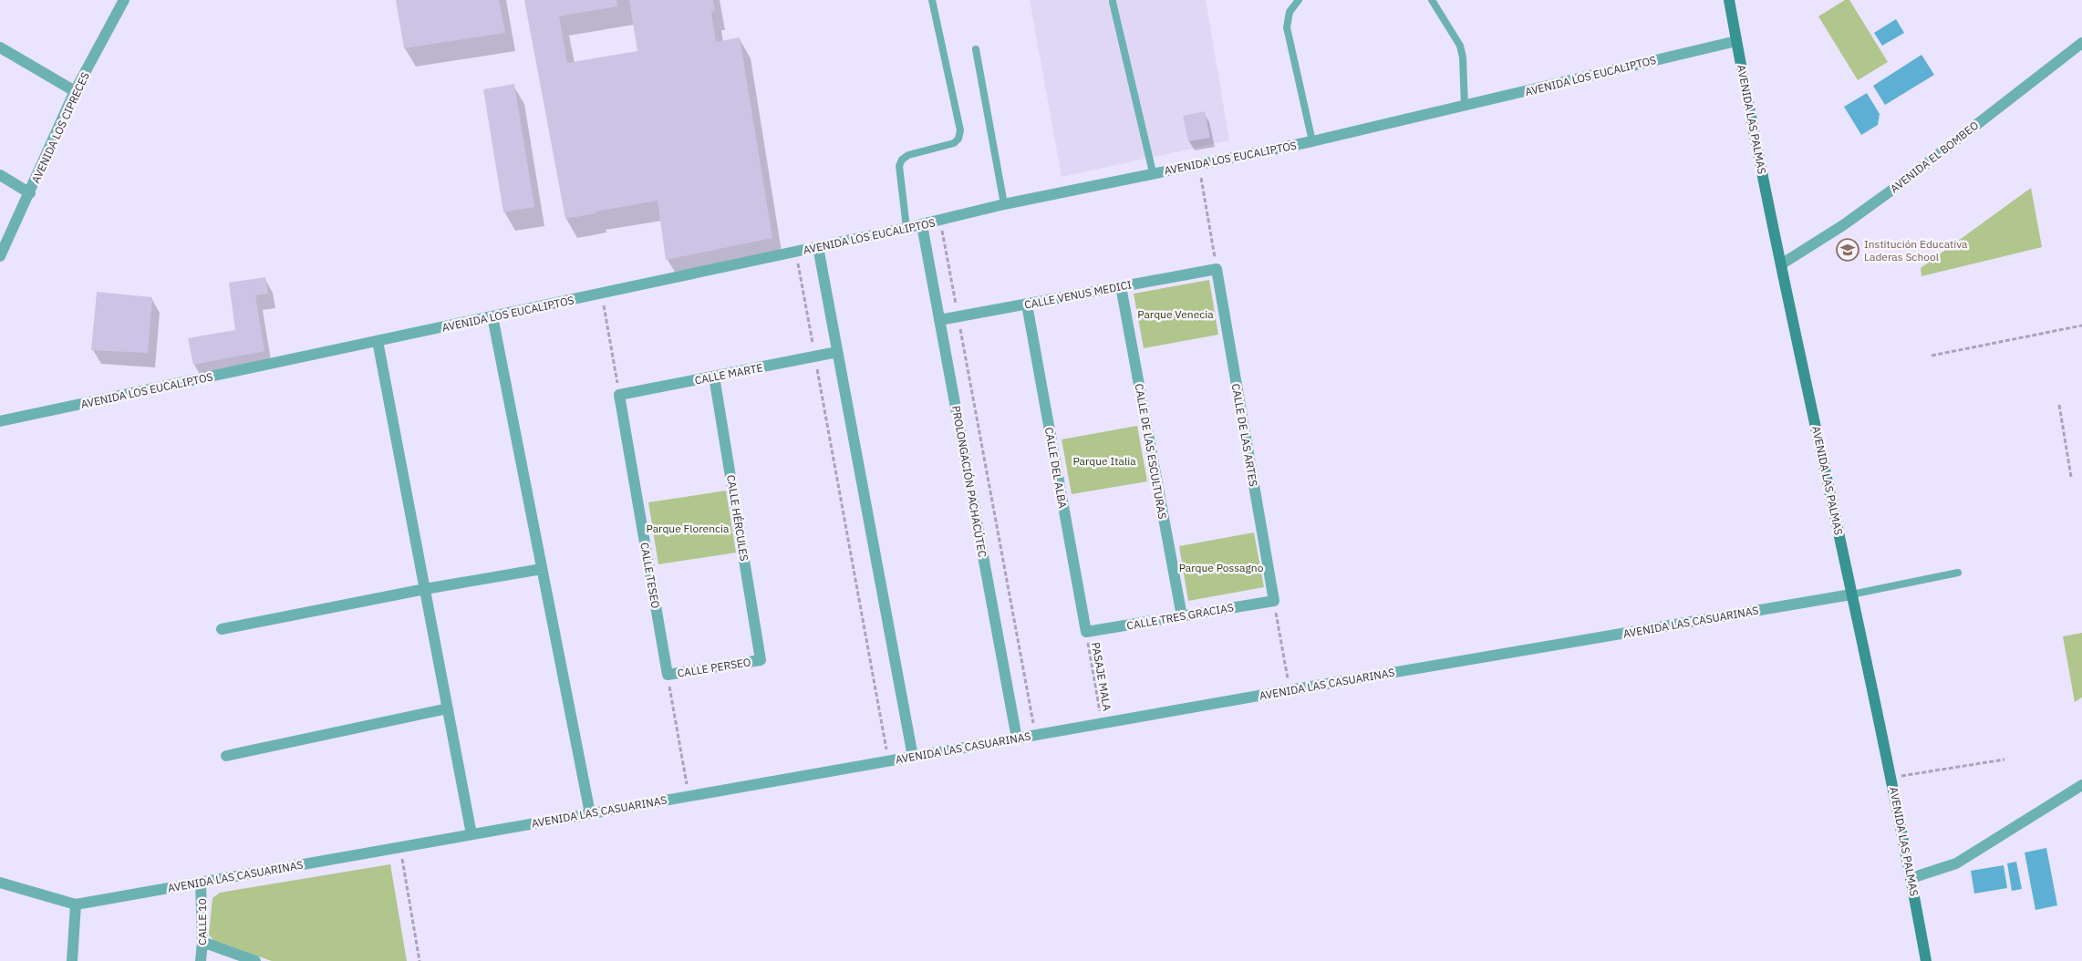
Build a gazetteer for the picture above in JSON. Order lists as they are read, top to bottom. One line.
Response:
{"streets":{"main road":["AVENIDA LAS PALMAS"],"street":["AVENIDA LOS EUCALIPTOS","AVENIDA LOS CIPRECES","AVENIDA EL BOMBEO","CALLE VENUS MEDICI","CALLE MARTE","CALLE DE LAS ARTES","CALLE DE LAS ESCULTURAS","CALLE DEL ALBA","PROLONGACIÓN PACHACÚTEC","CALLE HÉRCULES","CALLE TESEO","CALLE TRES GRACIAS","AVENIDA LAS CASUARINAS","CALLE PERSEO","CALLE 10"],"path":["PASAJE MALA"]},"crossings":[["AVENIDA LOS EUCALIPTOS","AVENIDA LAS PALMAS"],["AVENIDA LOS EUCALIPTOS","PROLONGACIÓN PACHACÚTEC"],["AVENIDA LAS PALMAS","AVENIDA EL BOMBEO"],["AVENIDA LAS PALMAS","AVENIDA LAS CASUARINAS"],["CALLE VENUS MEDICI","CALLE DE LAS ARTES"],["CALLE VENUS MEDICI","CALLE DE LAS ESCULTURAS"],["CALLE VENUS MEDICI","CALLE DEL ALBA"],["CALLE VENUS MEDICI","PROLONGACIÓN PACHACÚTEC"],["CALLE MARTE","CALLE HÉRCULES"],["CALLE MARTE","CALLE TESEO"],["CALLE DE LAS ARTES","CALLE TRES GRACIAS"],["CALLE DE LAS ESCULTURAS","CALLE TRES GRACIAS"],["CALLE DEL ALBA","CALLE TRES GRACIAS"],["CALLE DEL ALBA","PASAJE MALA"],["PROLONGACIÓN PACHACÚTEC","AVENIDA LAS CASUARINAS"],["CALLE HÉRCULES","CALLE PERSEO"],["CALLE TESEO","CALLE PERSEO"],["CALLE TRES GRACIAS","PASAJE MALA"],["AVENIDA LAS CASUARINAS","PASAJE MALA"],["AVENIDA LAS CASUARINAS","CALLE 10"]],"parks":["Parque Venecia","Parque Italia","Parque Florencia","Parque Possagno"],"places":{"school or university":["Institución Educativa Laderas School"]}}
